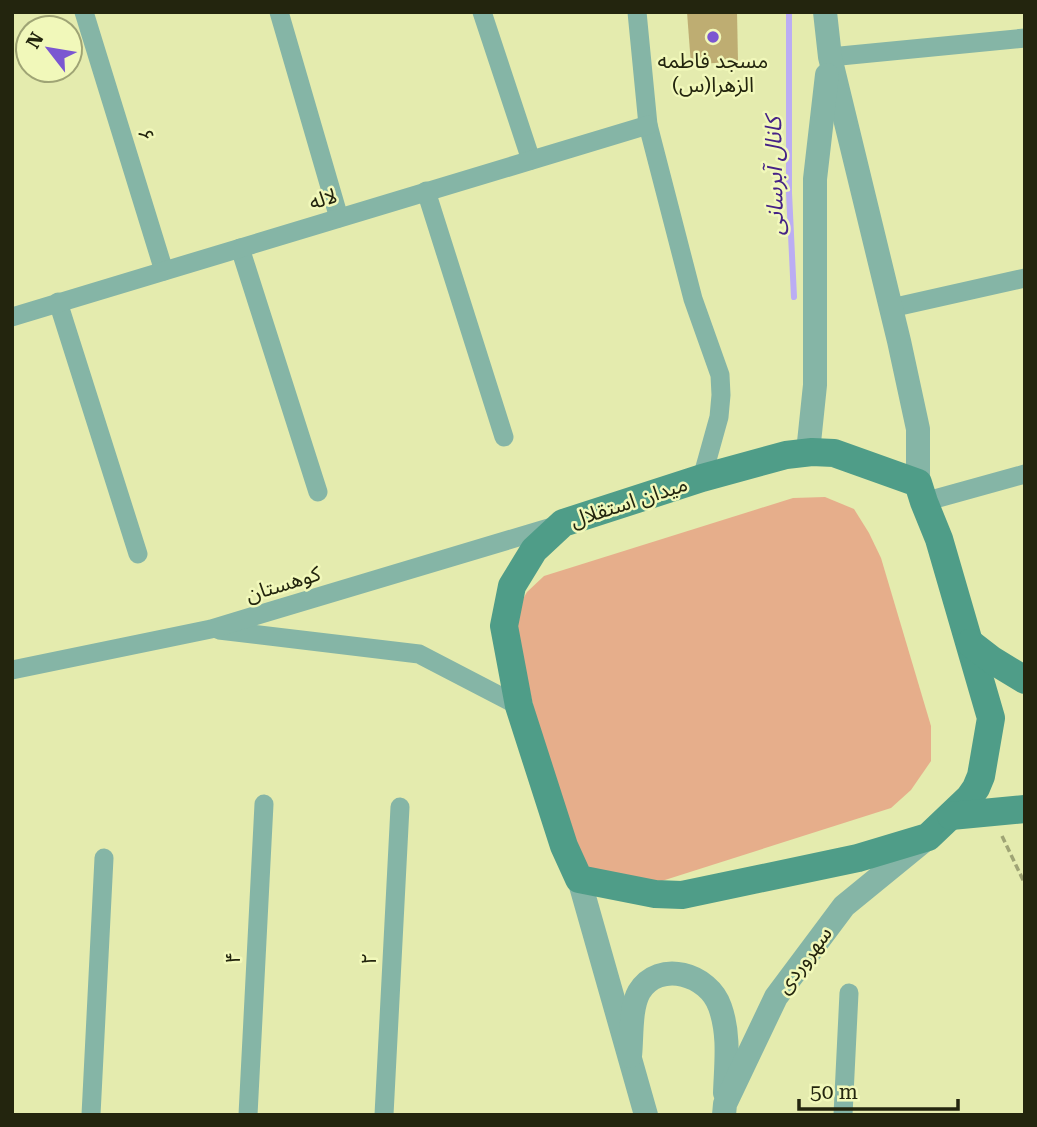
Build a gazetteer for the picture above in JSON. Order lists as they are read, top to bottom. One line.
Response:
{"streets":{"main road":["میدان استقلال"],"street":["۶","لاله","کوهستان","۴","۲","سهروردی"]},"crossings":[["۶","لاله"],["میدان استقلال","کوهستان"]],"water":["کانال آبرسانی"],"places":["مسجد فاطمه الزهرا(س)"],"scale_bar":"50 m","north":"top left"}
